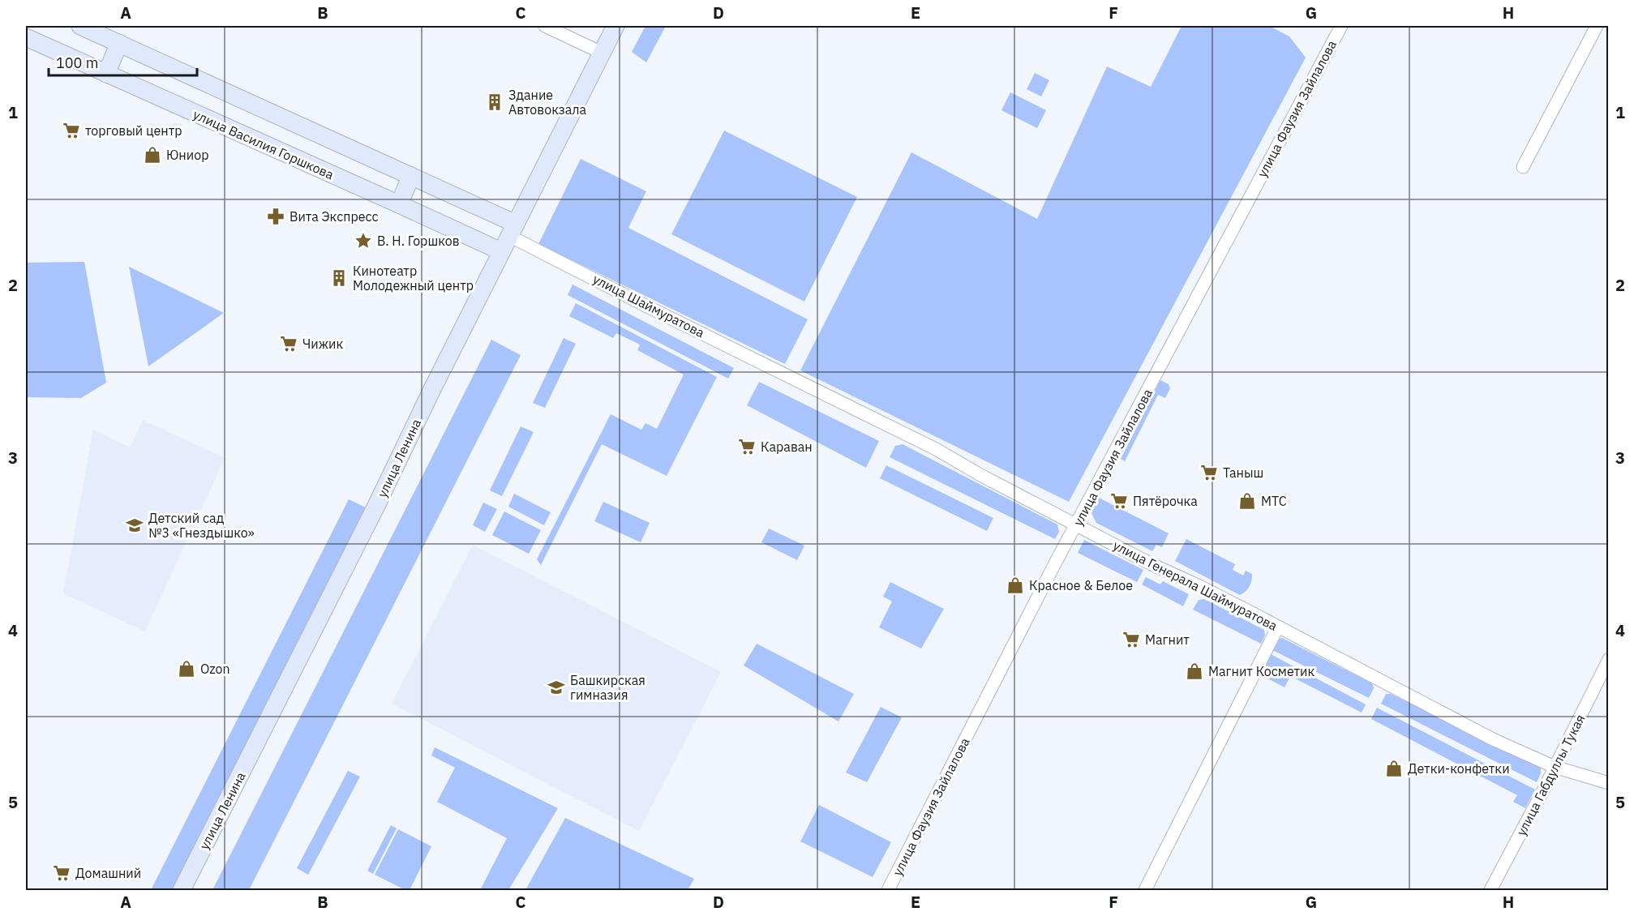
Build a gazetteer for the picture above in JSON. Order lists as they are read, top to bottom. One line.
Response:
{"streets":{"main road":["улица Василия Горшкова","улица Ленина"],"street":["улица Фаузия Зайлалова","улица Шаймуратова","улица Генерала Шаймуратова","улица Габдуллы Тукая"]},"crossings":[["улица Фаузия Зайлалова","улица Генерала Шаймуратова"],["улица Василия Горшкова","улица Ленина"],["улица Шаймуратова","улица Ленина"],["улица Шаймуратова","улица Генерала Шаймуратова"],["улица Генерала Шаймуратова","улица Габдуллы Тукая"]],"places":{"building":["Здание Автовокзала","Кинотеатр Молодежный центр"],"supermarket":["торговый центр","Чижик","Караван","Таныш","Пятёрочка","Магнит","Домашний"],"shop":["Юниор","МТС","Красное & Белое","Ozon","Магнит Косметик","Детки-конфетки"],"pharmacy":["Вита Экспресс"],"place":["В. Н. Горшков"],"school or university":["Детский сад №3 «Гнездышко»","Башкирская гимназия"]},"scale_bar":"100 m","grid":{"columns":["A","B","C","D","E","F","G","H"],"rows":["1","2","3","4","5"]}}
